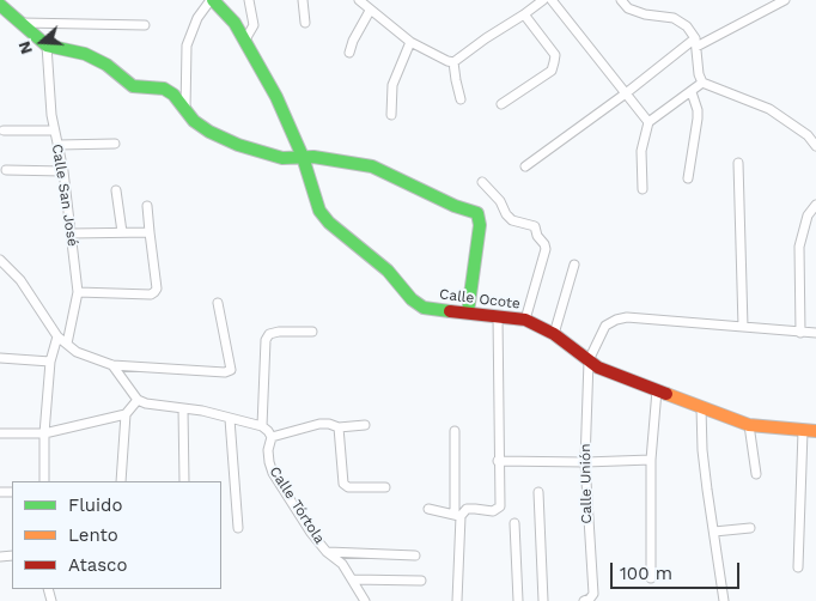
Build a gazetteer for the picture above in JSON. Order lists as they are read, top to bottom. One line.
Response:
{"streets":{"street":["Calle San José","Calle Ocote","Calle Unión","Calle Tórtola"]},"crossings":[["Calle Ocote","Calle Unión"]],"legend":["Fluido","Lento","Atasco"],"scale_bar":"100 m","north":"left"}
